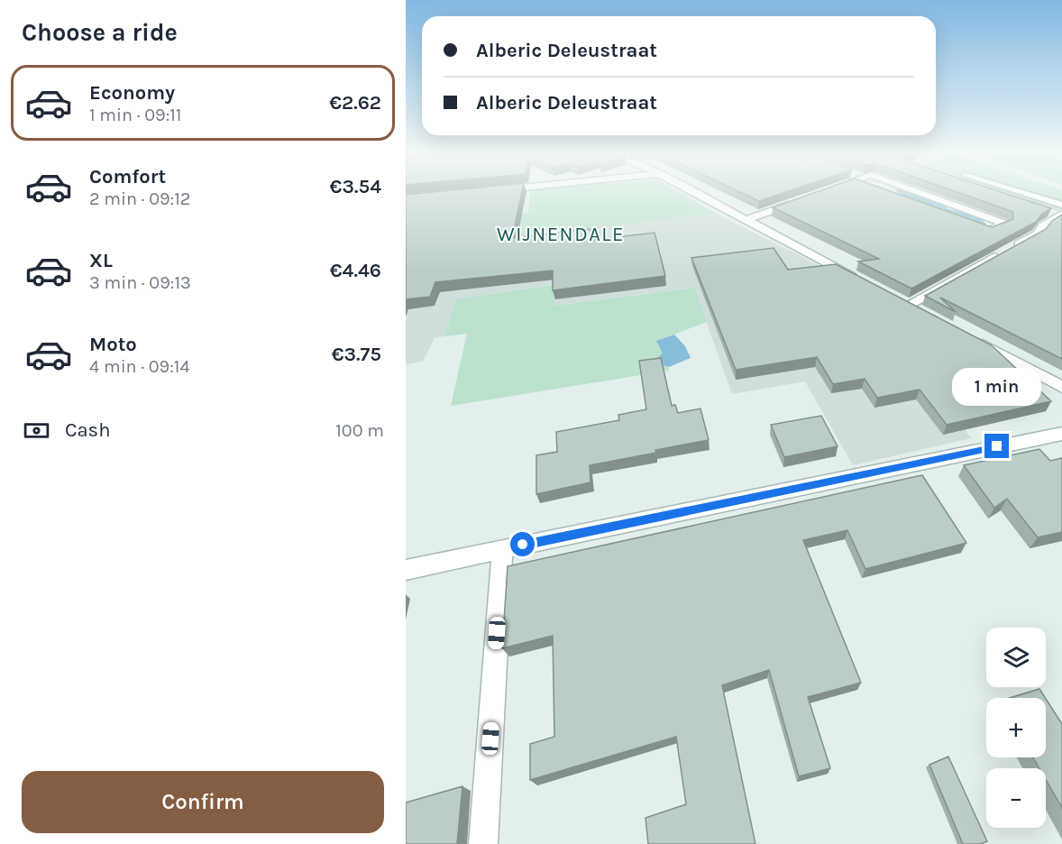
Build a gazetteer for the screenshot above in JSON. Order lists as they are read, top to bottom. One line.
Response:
{"districts":["WIJNENDALE"],"page":{"heading":"Choose a ride","banner":["Alberic Deleustraat","Alberic Deleustraat"],"list":[{"name":"Economy","note":"1 min · 09:11","value":"€2.62"},{"name":"Comfort","note":"2 min · 09:12","value":"€3.54"},{"name":"XL","note":"3 min · 09:13","value":"€4.46"},{"name":"Moto","note":"4 min · 09:14","value":"€3.75"}],"bubble":"1 min","pay":["Cash","100 m"],"map_buttons":["+","−"],"buttons":"Confirm"}}
